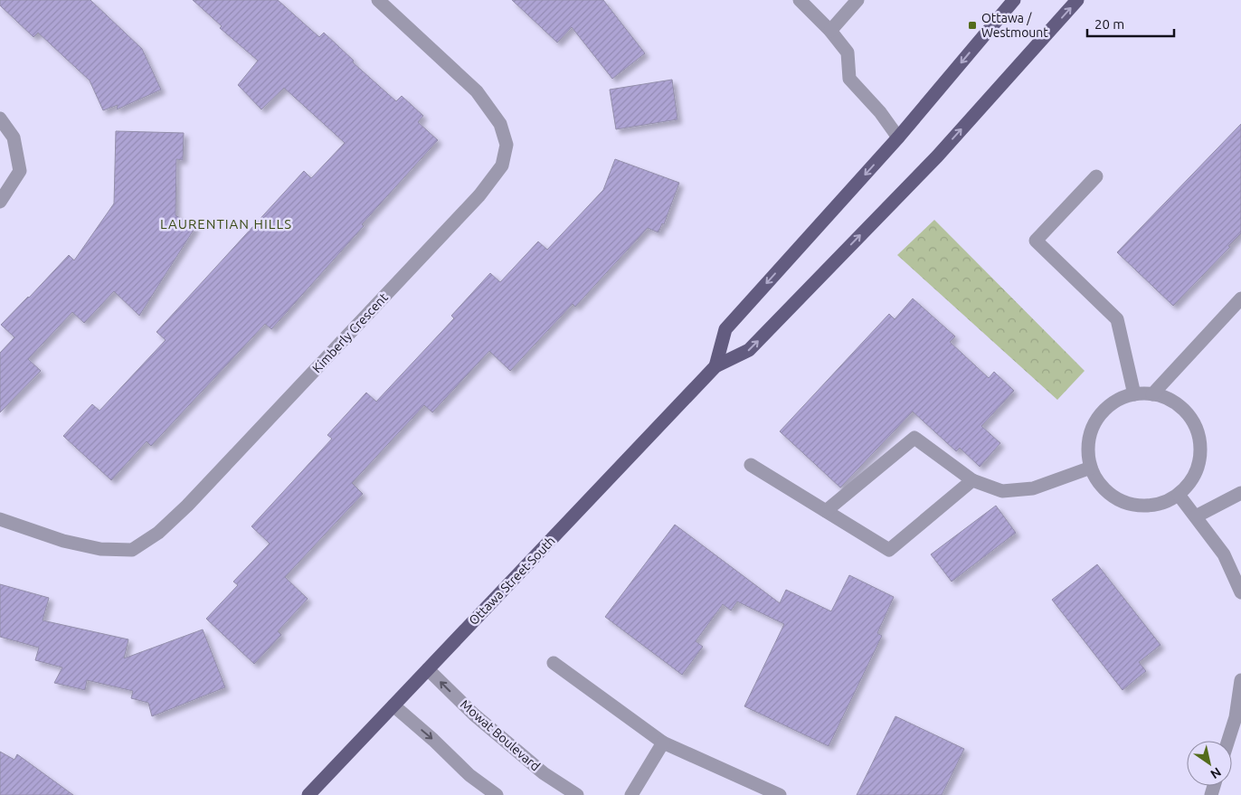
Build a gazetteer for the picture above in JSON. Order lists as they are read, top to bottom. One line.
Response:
{"streets":{"main road":["Ottawa Street South"],"street":["Kimberly Crescent","Mowat Boulevard"]},"crossings":[["Ottawa Street South","Mowat Boulevard"]],"districts":["LAURENTIAN HILLS"],"places":{"transit":["Ottawa / Westmount"]},"scale_bar":"20 m","north":"bottom right"}
